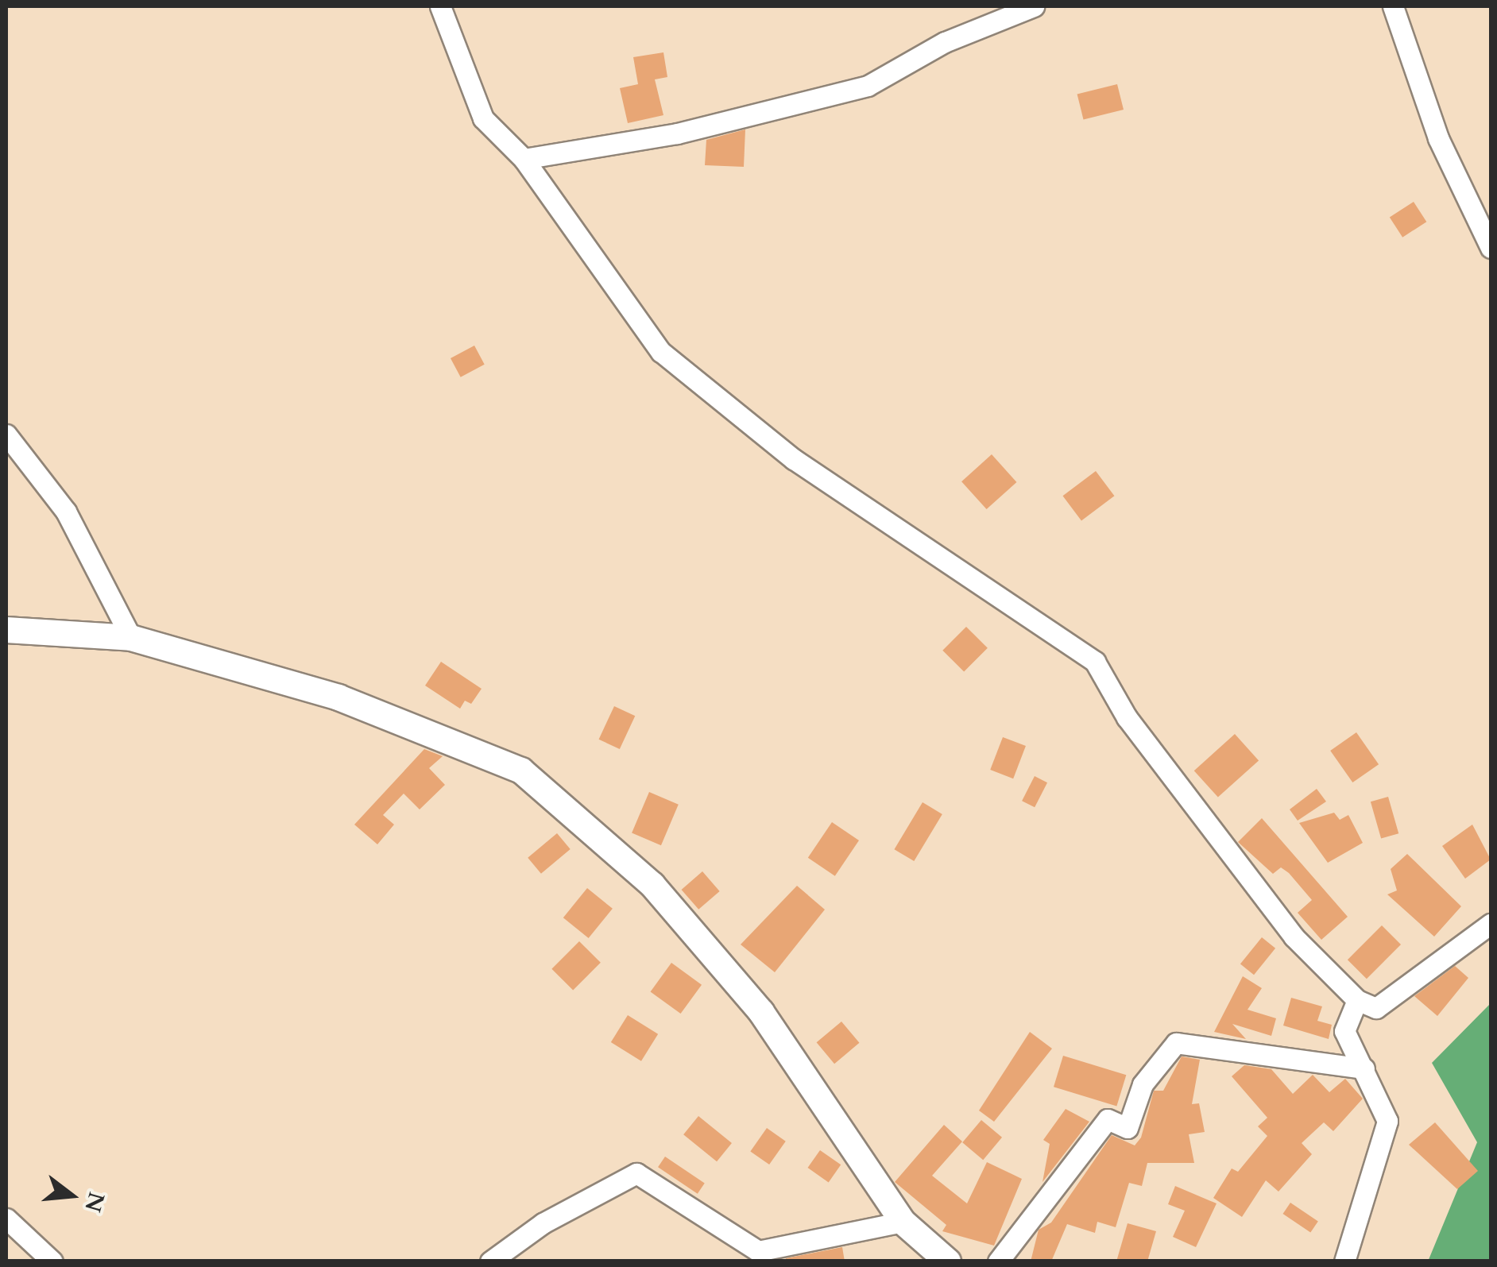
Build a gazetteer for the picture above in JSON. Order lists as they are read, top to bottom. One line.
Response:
{"north":"right"}
